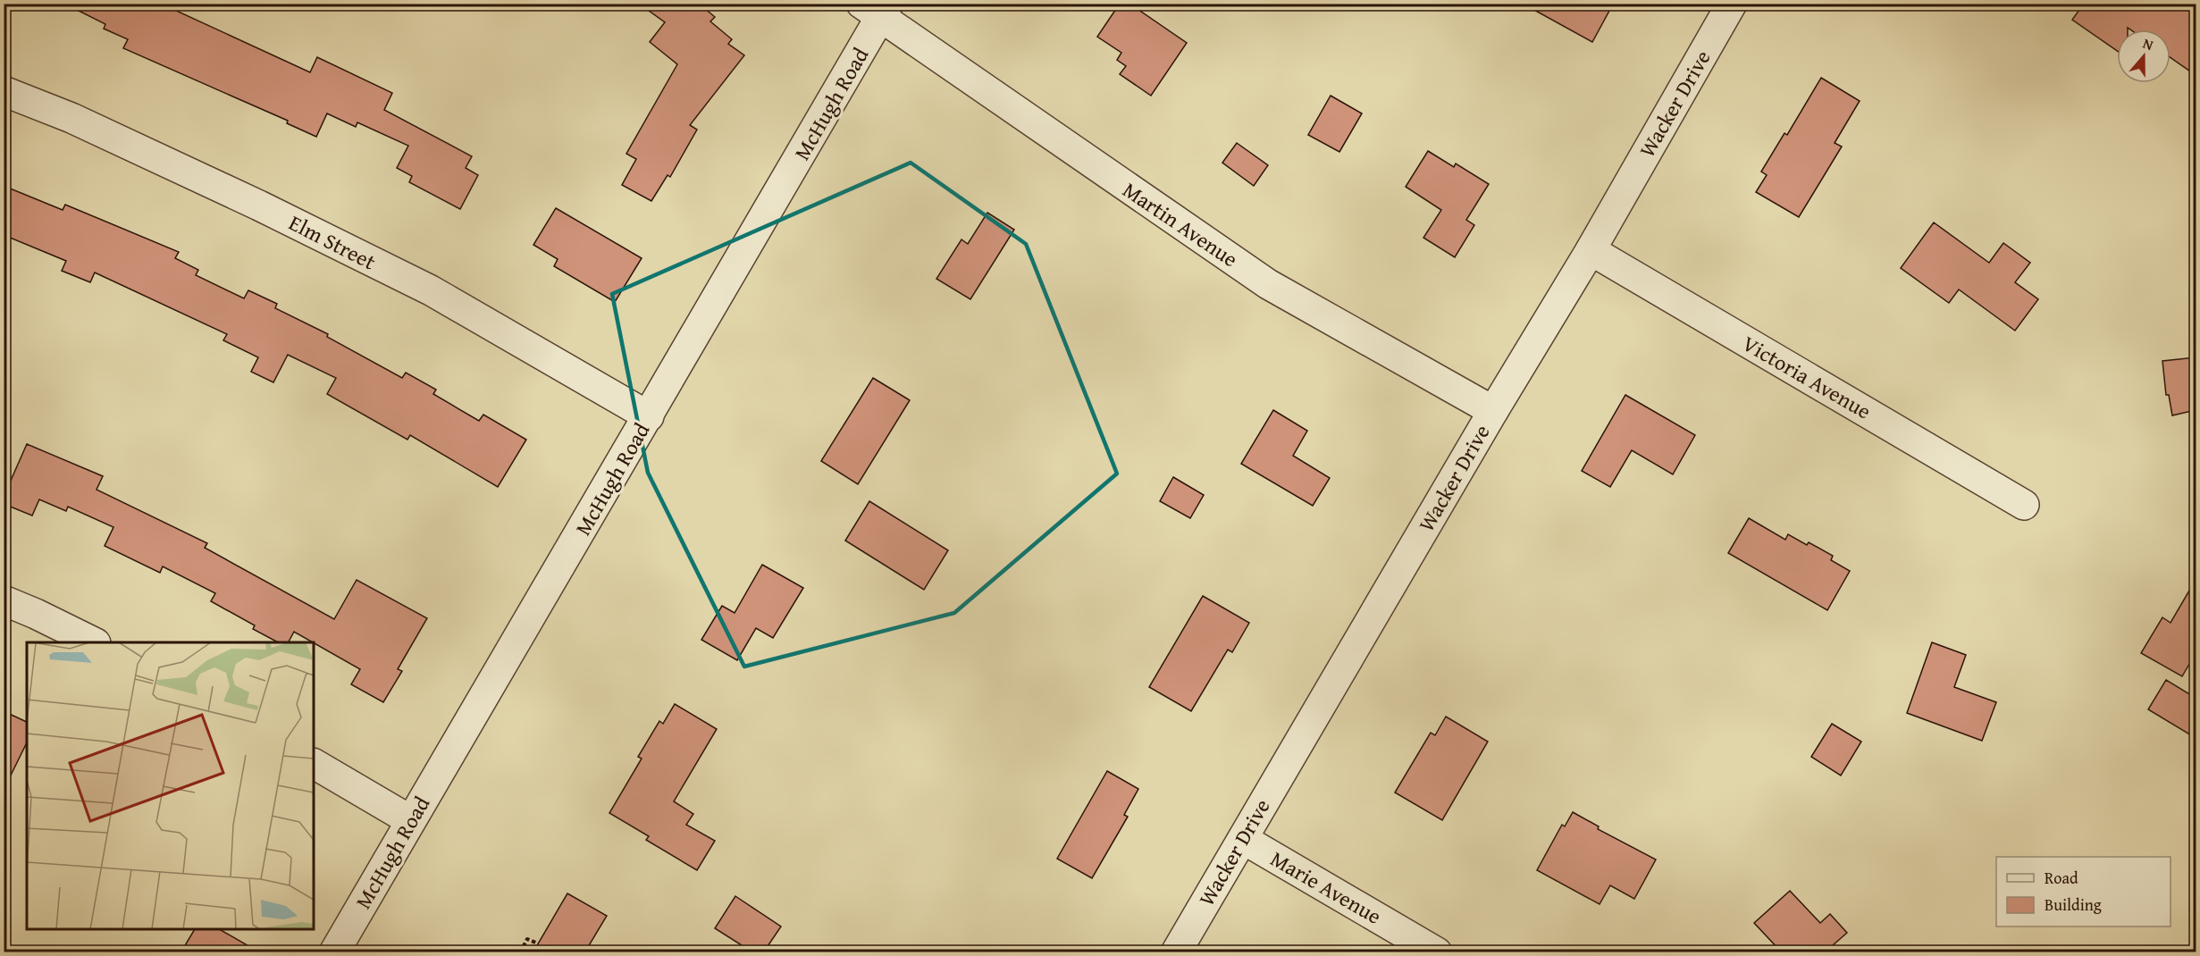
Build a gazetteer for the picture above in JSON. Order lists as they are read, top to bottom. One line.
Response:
{"streets":{"street":["McHugh Road","Wacker Drive","Martin Avenue","Elm Street","Victoria Avenue","Marie Avenue"]},"crossings":[["McHugh Road","Martin Avenue"],["McHugh Road","Elm Street"],["Wacker Drive","Martin Avenue"],["Wacker Drive","Victoria Avenue"],["Wacker Drive","Marie Avenue"]],"legend":["Road","Building"],"north":"top"}
